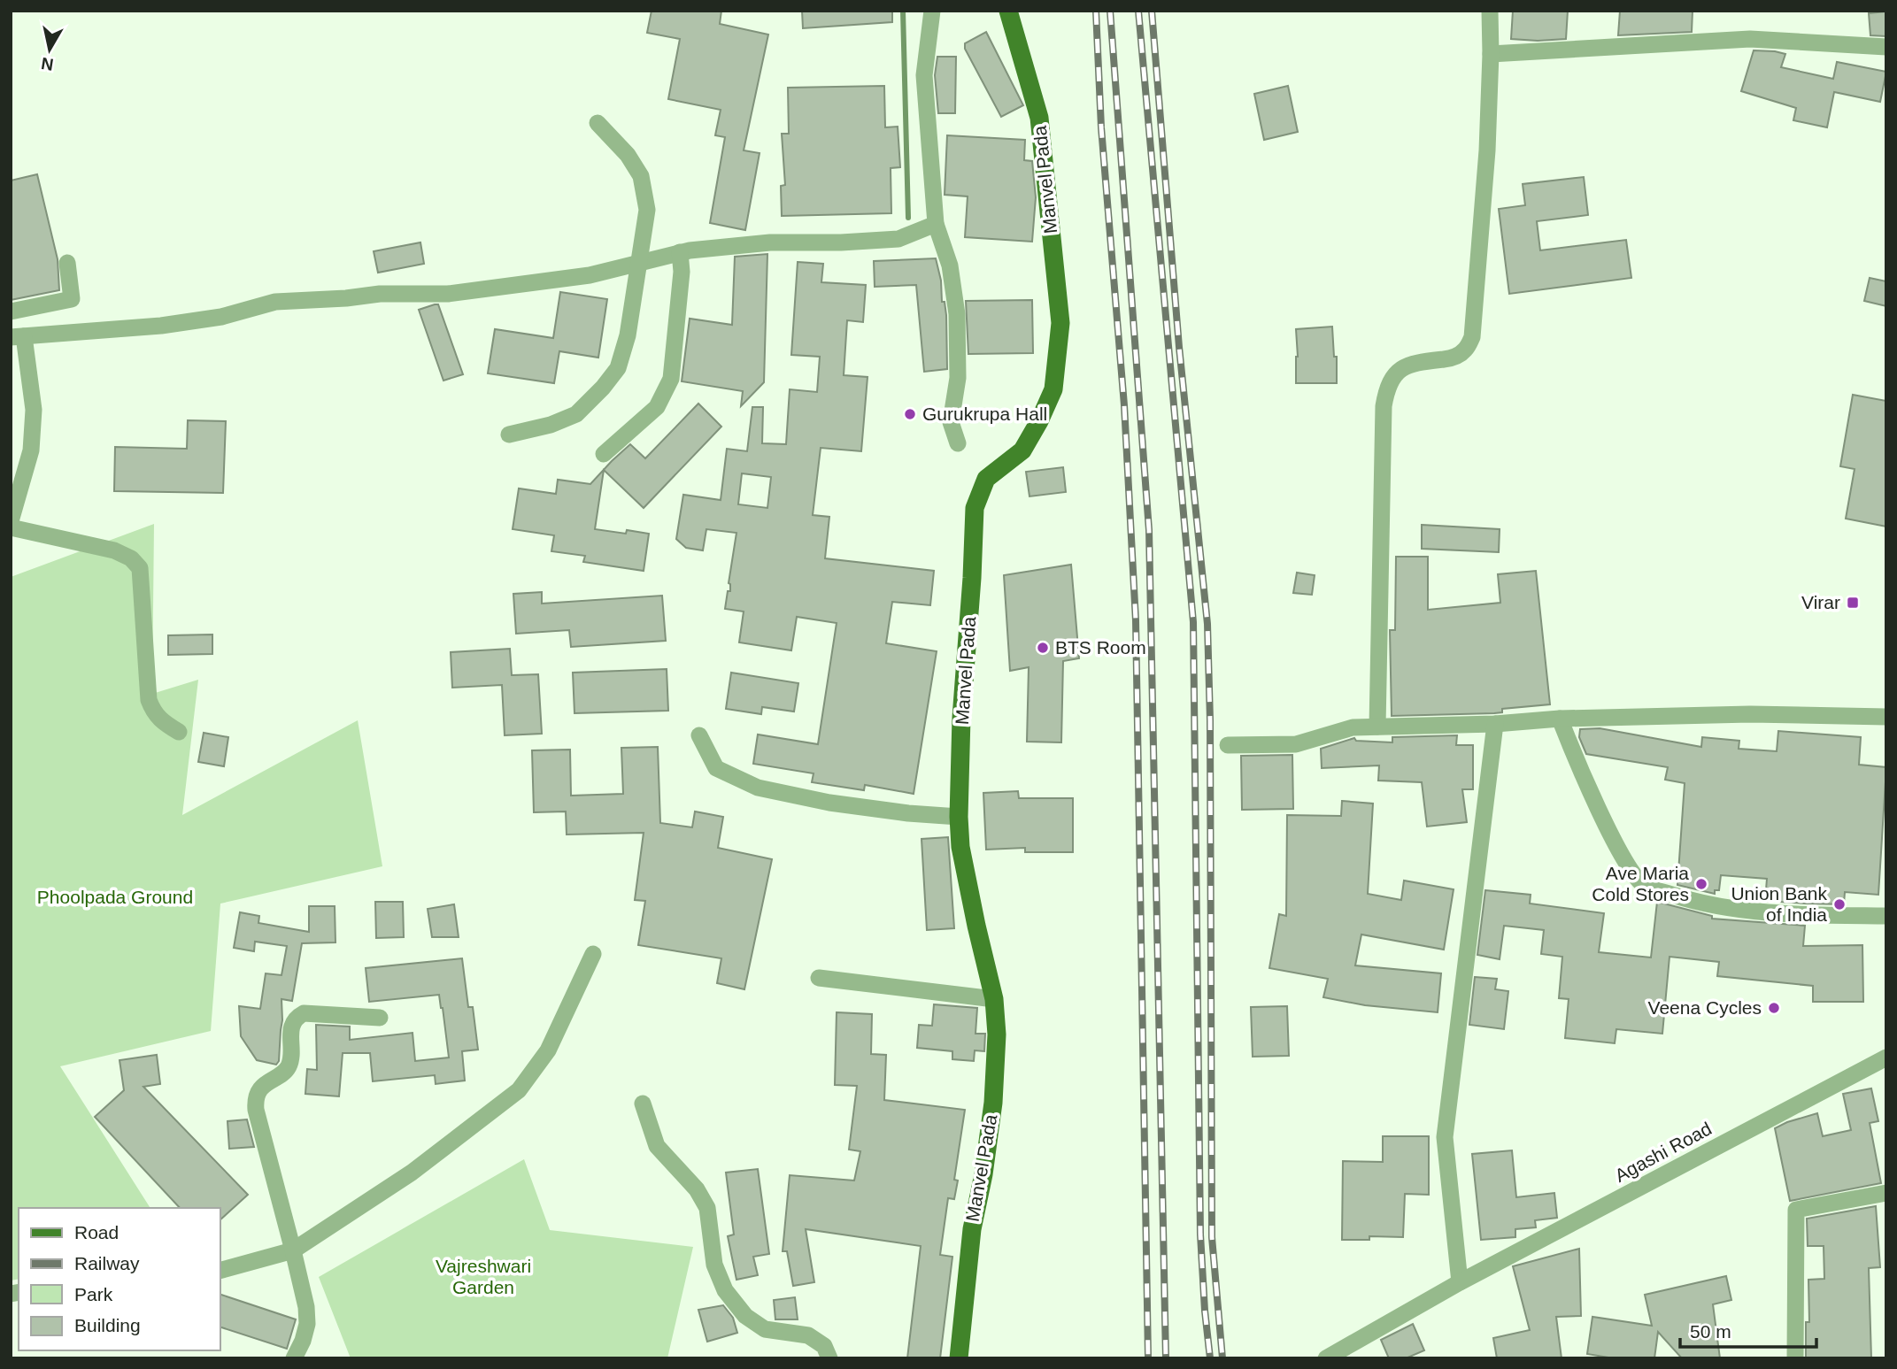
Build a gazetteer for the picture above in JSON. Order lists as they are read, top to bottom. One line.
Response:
{"streets":{"main road":["Manvel Pada"],"street":["Agashi Road"]},"parks":["Phoolpada Ground","Vajreshwari Garden"],"places":{"other":["Gurukrupa Hall","BTS Room","Ave Maria Cold Stores","Union Bank of India","Veena Cycles"],"transit":["Virar"]},"legend":["Road","Railway","Park","Building"],"scale_bar":"50 m","north":"bottom"}
